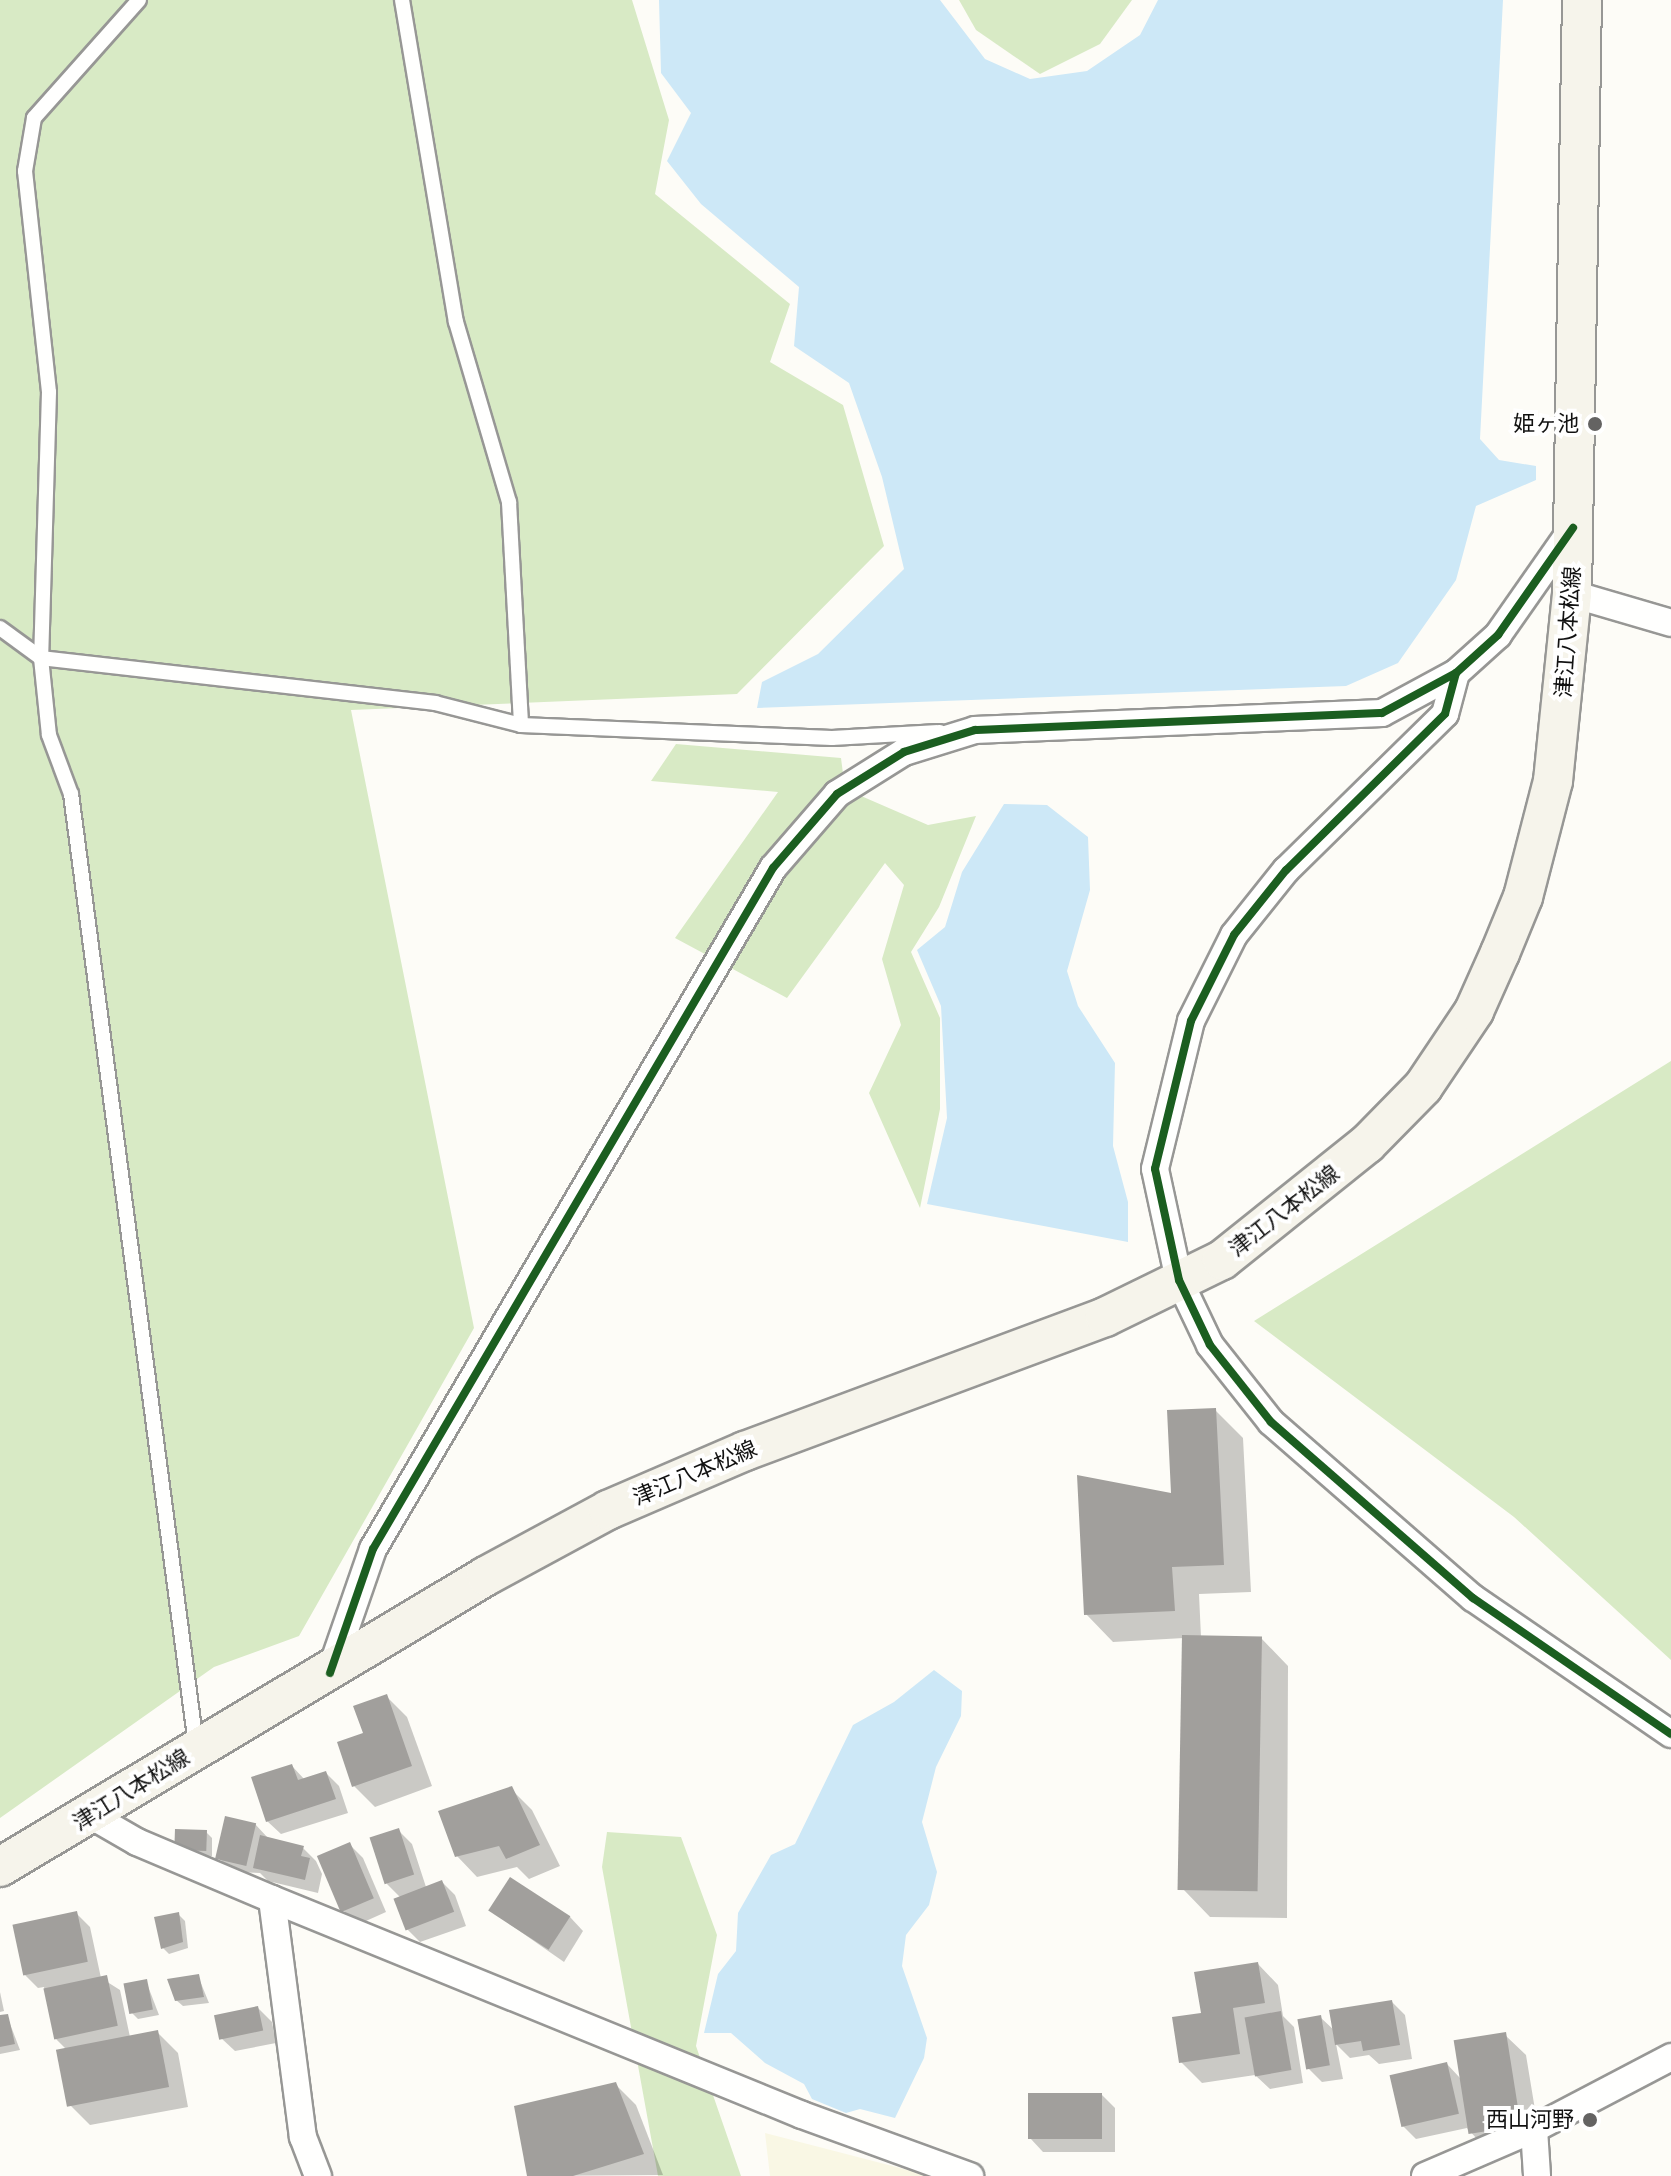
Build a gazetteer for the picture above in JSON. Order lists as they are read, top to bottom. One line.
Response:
{"streets":{"main road":["津江八本松線"]},"places":["姫ヶ池","西山河野"]}
